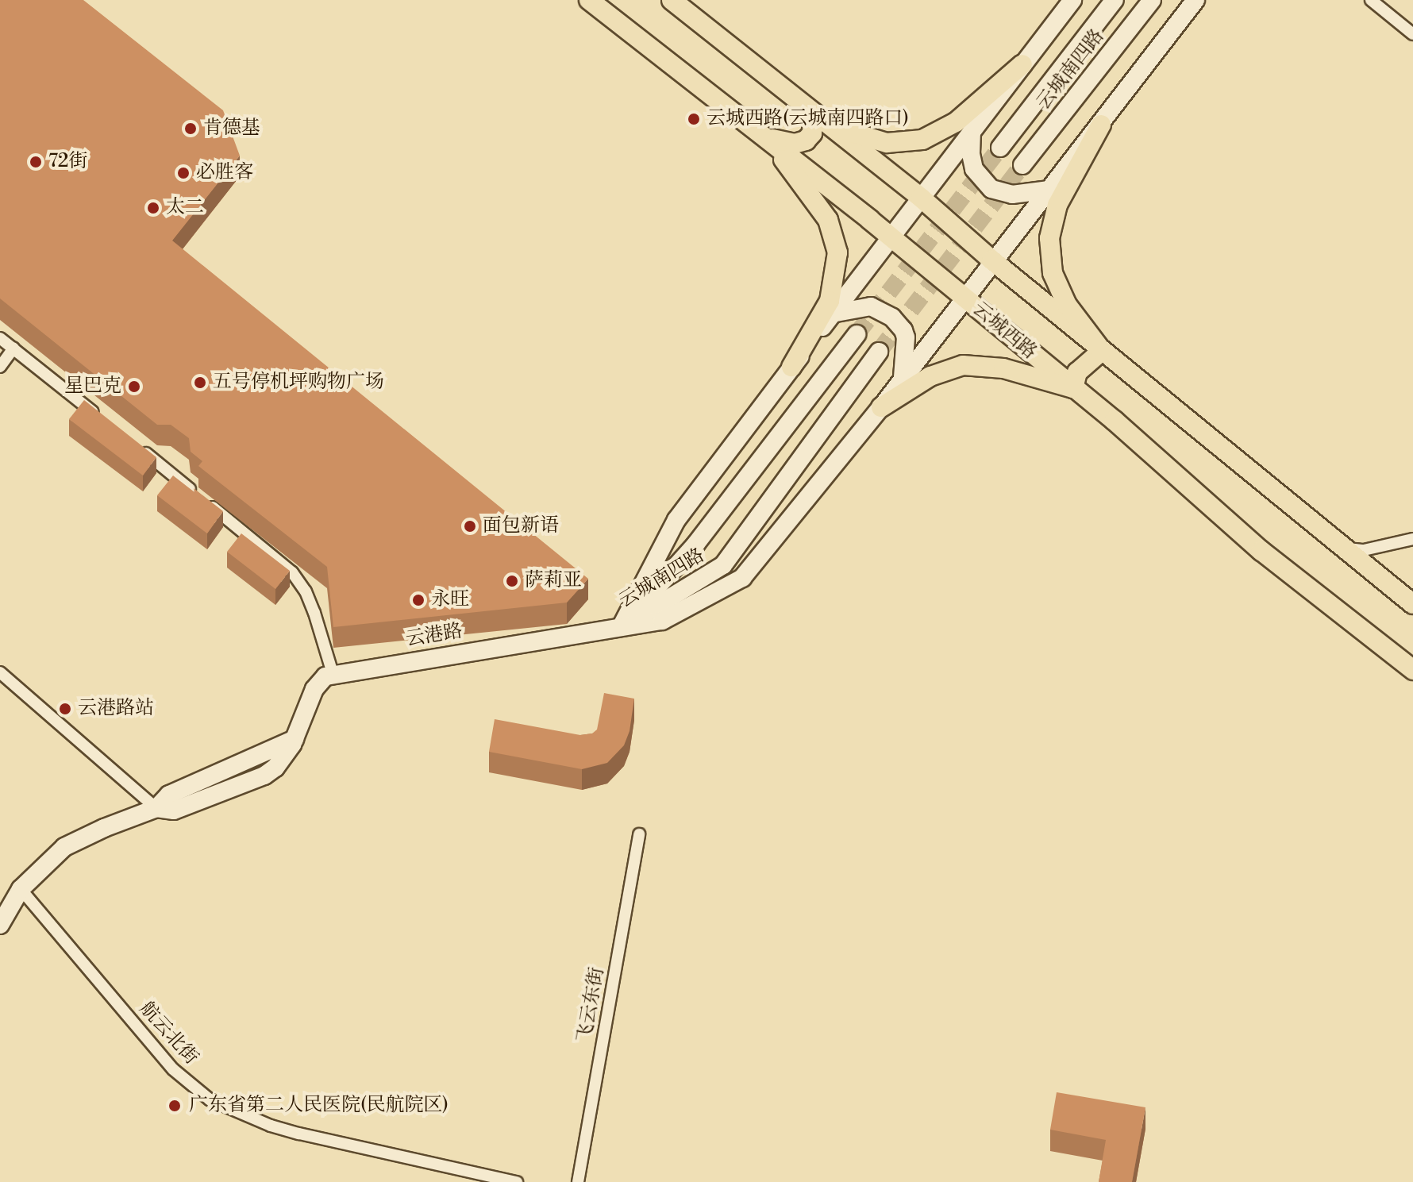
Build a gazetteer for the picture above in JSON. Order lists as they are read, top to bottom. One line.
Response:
{"streets":{"main road":["云城西路"],"street":["云城南四路","云港路","飞云东街","航云北街"]},"crossings":[["云城南四路","云港路"],["云城西路","云港路"]],"places":["云城西路(云城南四路口)","肯德基","72街","必胜客","太二","五号停机坪购物广场","星巴克","面包新语","萨莉亚","永旺","云港路站","广东省第二人民医院(民航院区)"]}
